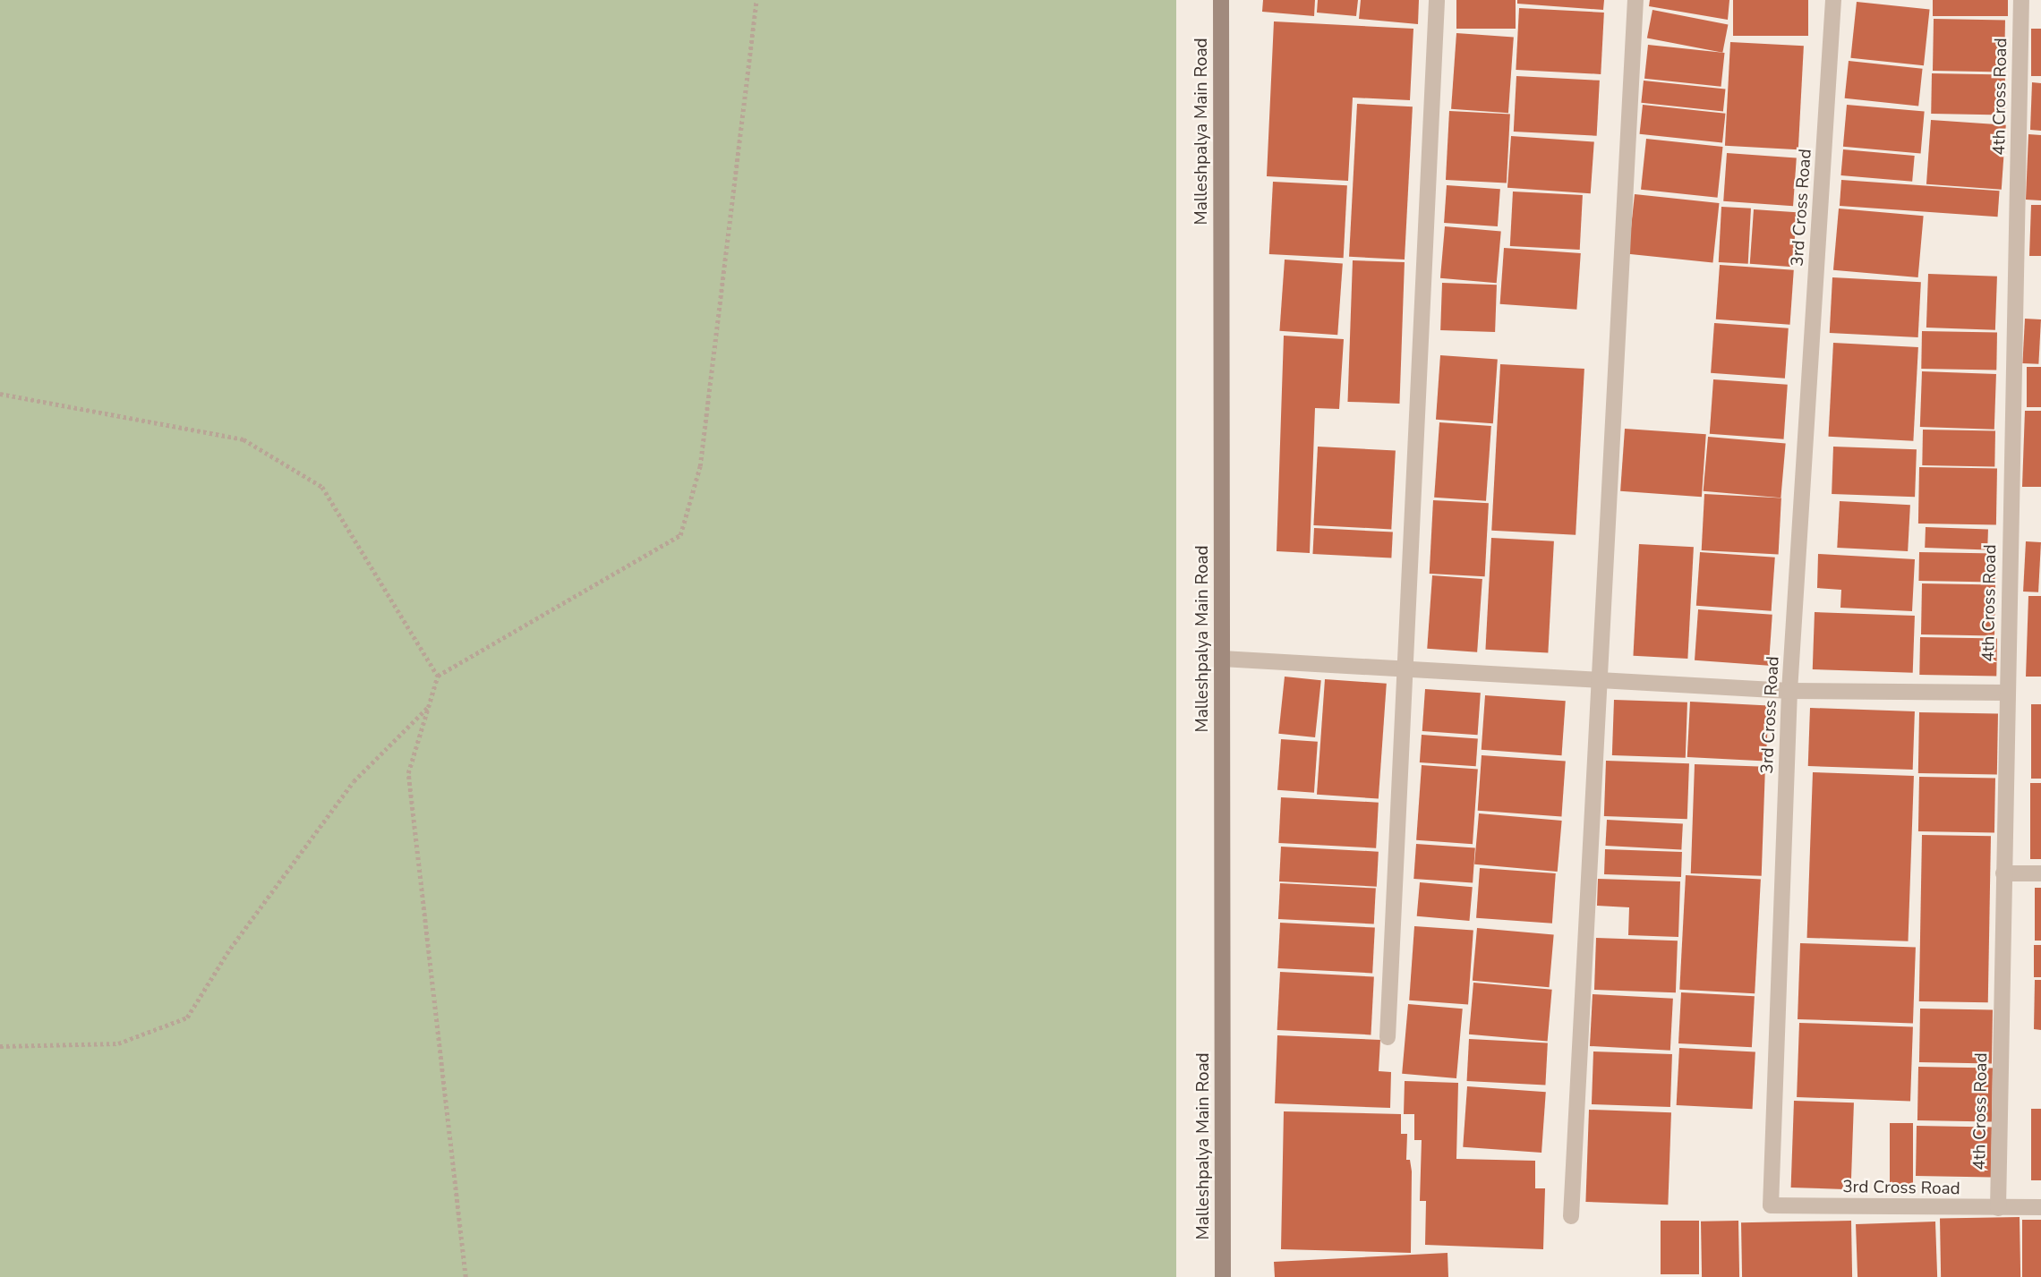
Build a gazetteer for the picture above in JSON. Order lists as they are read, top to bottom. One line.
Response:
{"streets":{"main road":["Malleshpalya Main Road"],"street":["4th Cross Road","3rd Cross Road"]},"crossings":[["4th Cross Road","3rd Cross Road"]]}
